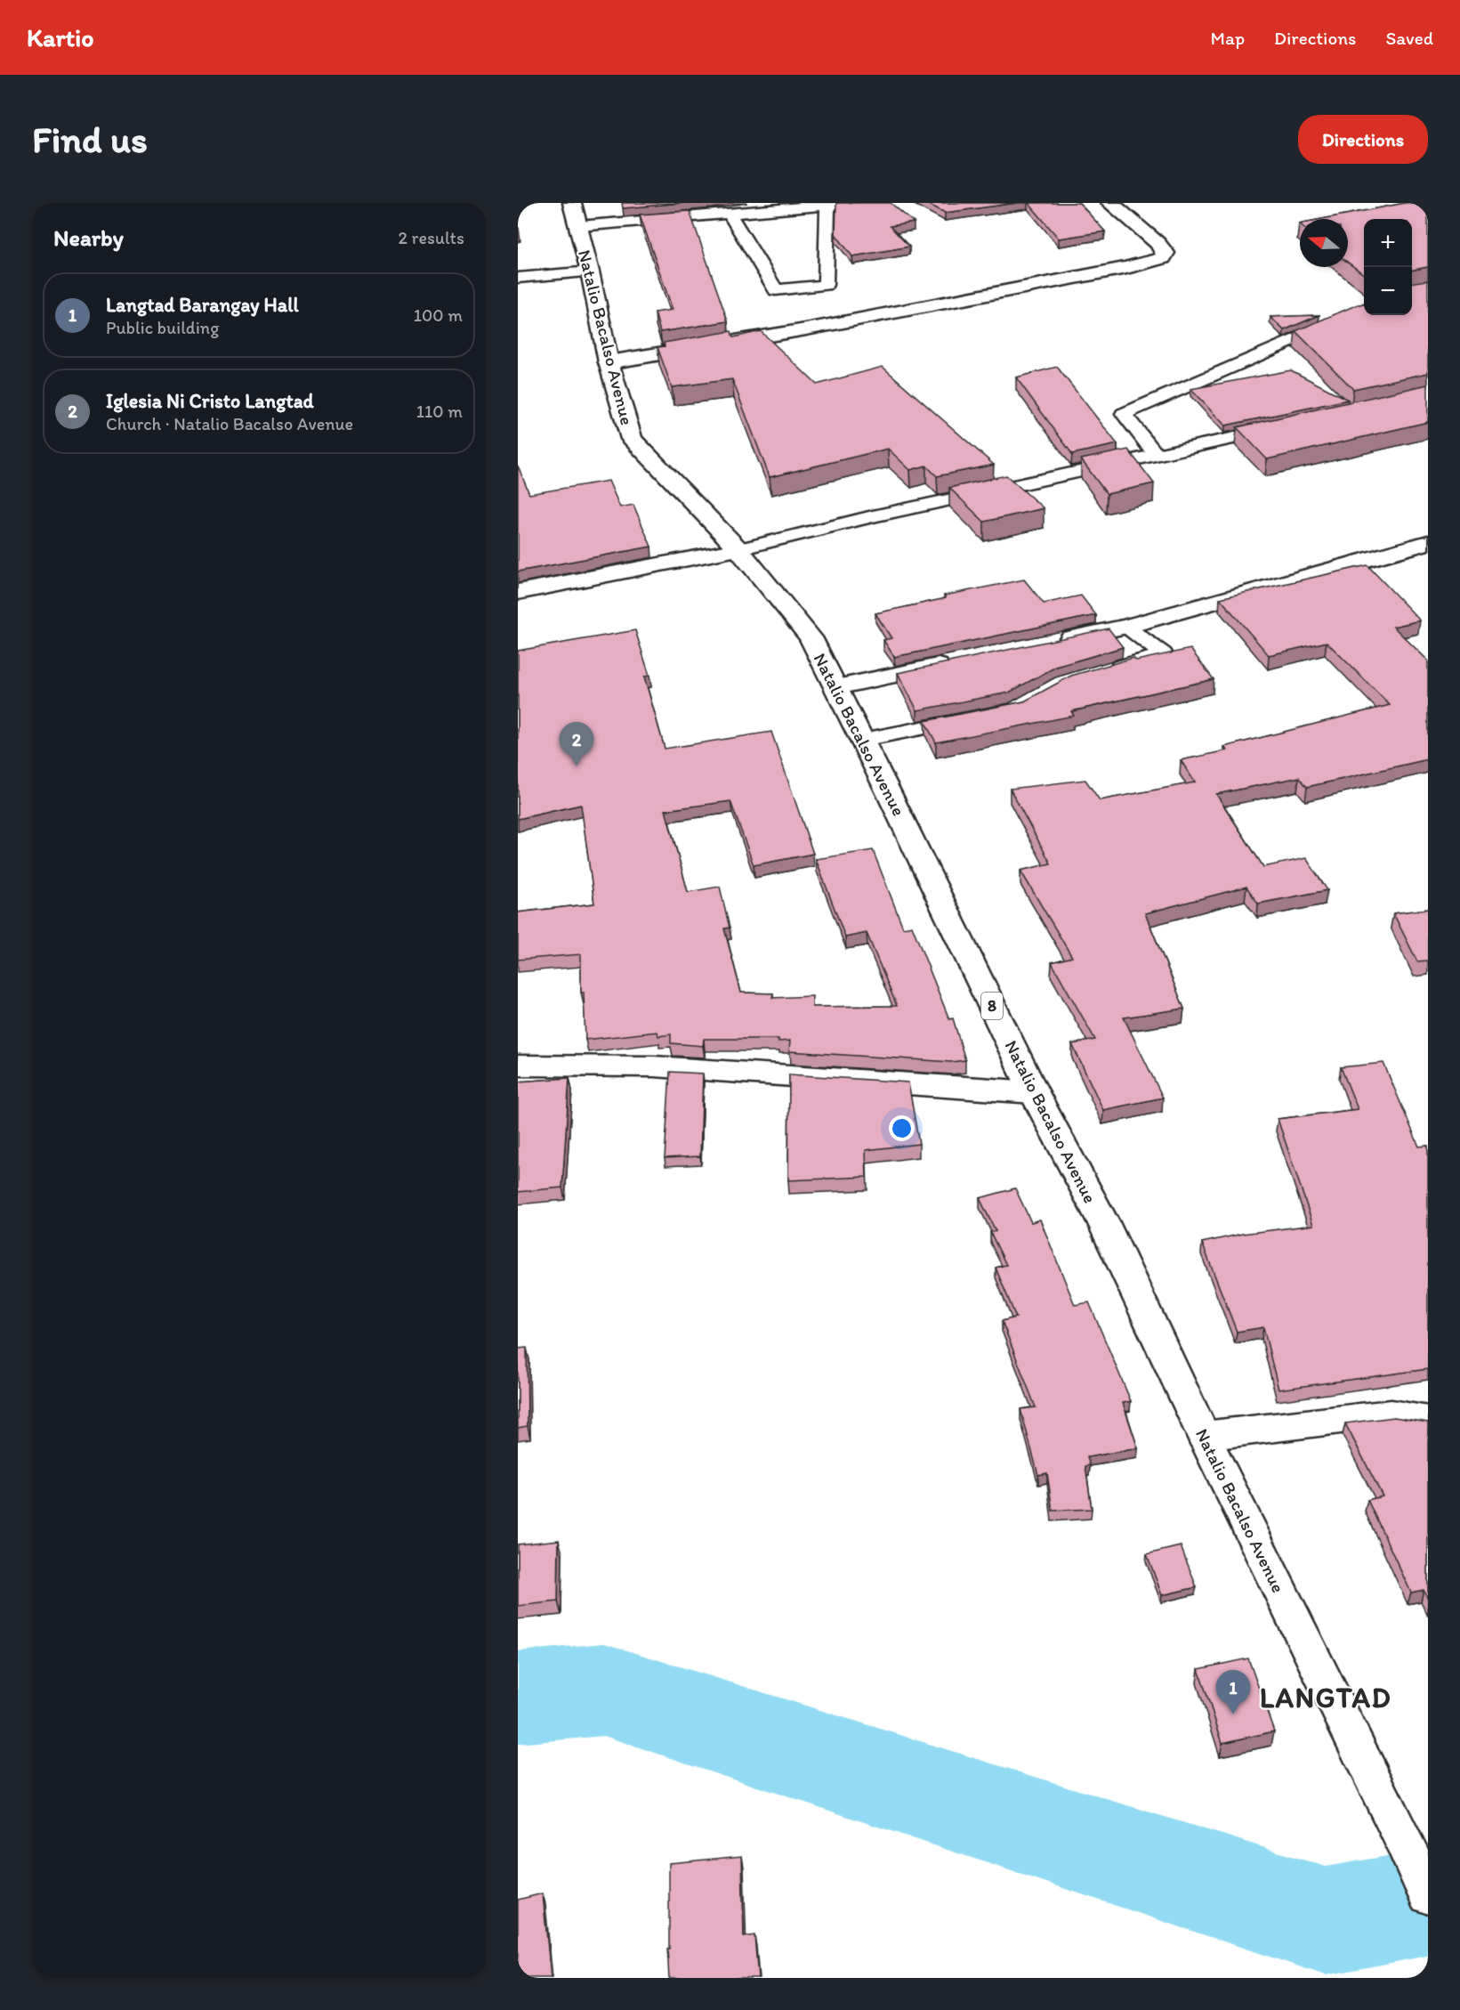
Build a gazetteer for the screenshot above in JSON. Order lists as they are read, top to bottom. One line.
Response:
{"streets":{"main road":["Natalio Bacalso Avenue","8"]},"districts":["LANGTAD"],"north":"left","page":{"header":"Kartio","nav":["Map","Directions","Saved"],"buttons":"Directions","title":"Find us","heading":["Nearby","2 results"],"map_buttons":["+","−"],"list":[{"mark":"1","name":"Langtad Barangay Hall","note":"Public building","value":"100 m"},{"mark":"2","name":"Iglesia Ni Cristo Langtad","note":"Church · Natalio Bacalso Avenue","value":"110 m"}],"pins":["2","1"]}}
